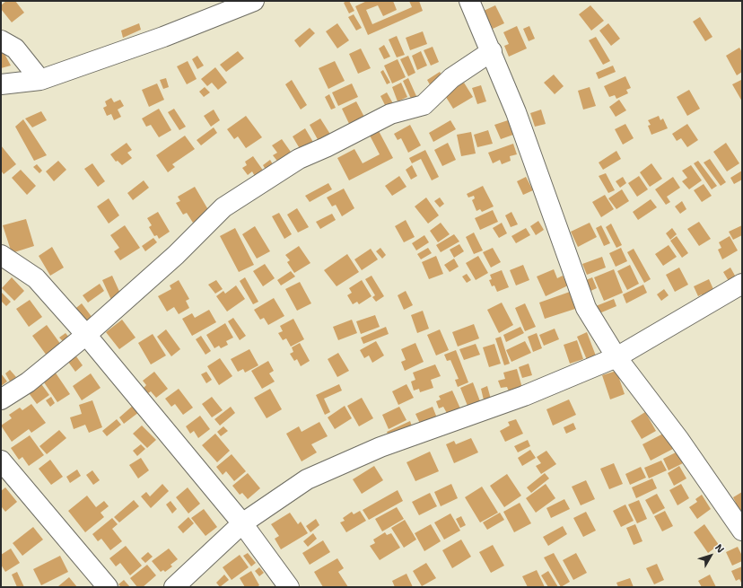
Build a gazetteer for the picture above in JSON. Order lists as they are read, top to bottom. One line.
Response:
{"north":"top right"}
